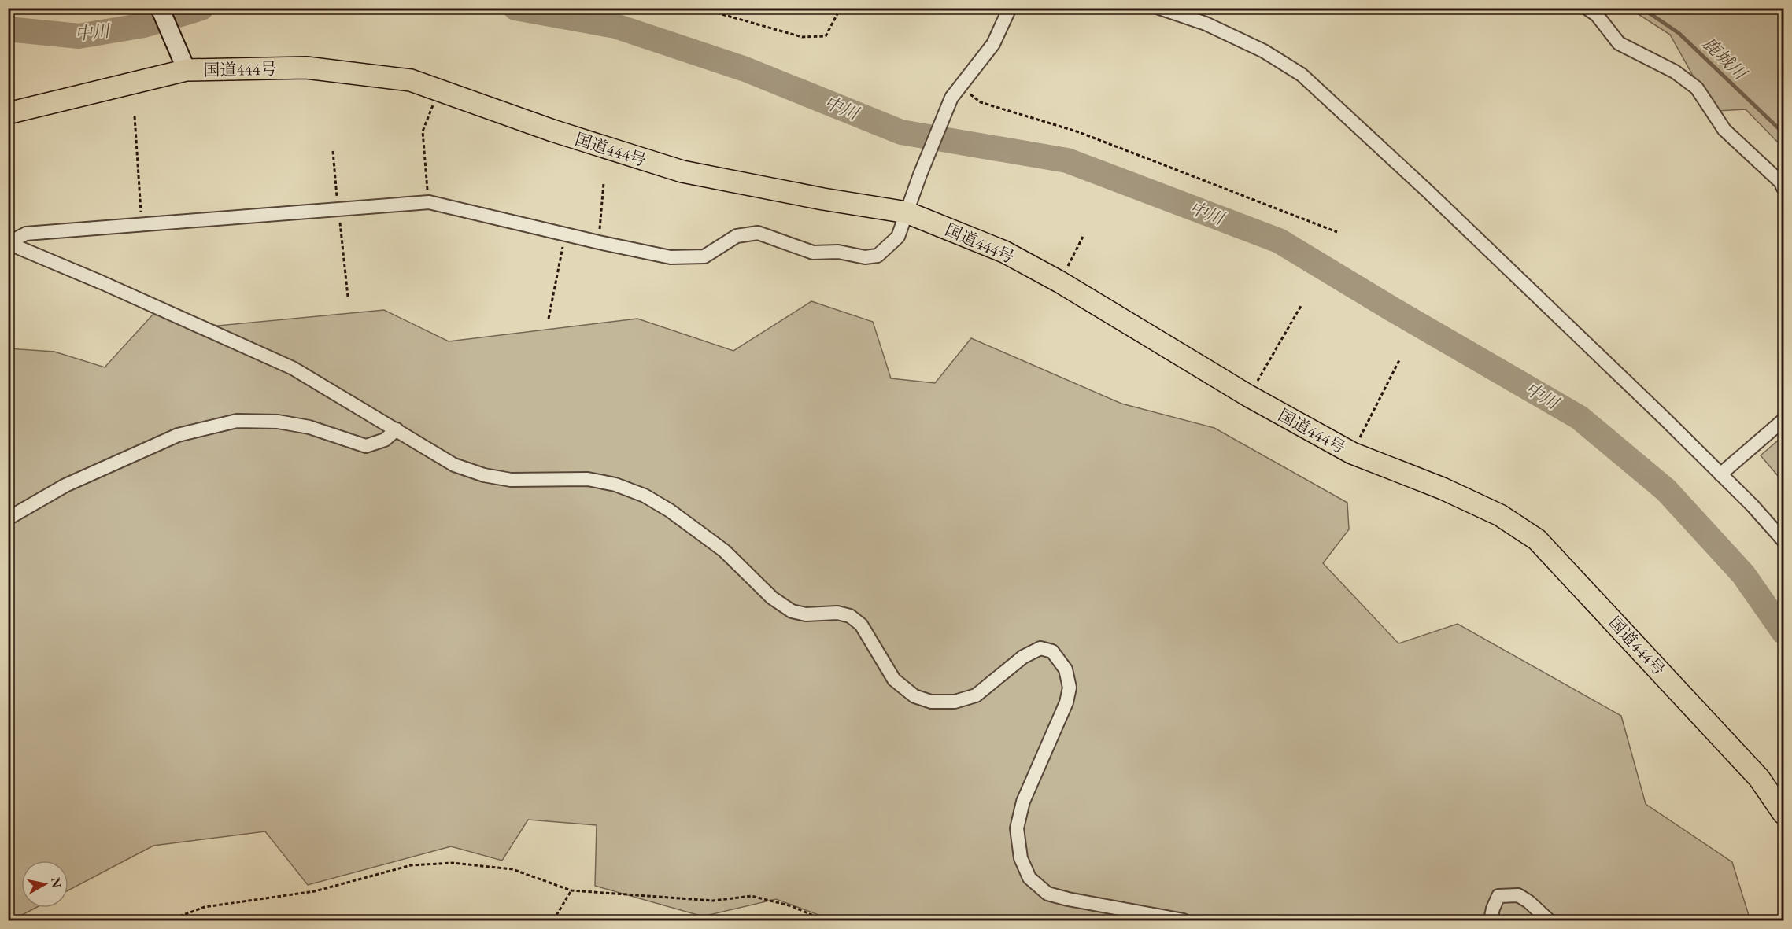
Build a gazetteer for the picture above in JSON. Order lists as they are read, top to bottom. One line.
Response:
{"streets":{"highway":["国道444号"]},"water":["中川","鹿城川"],"north":"right"}
